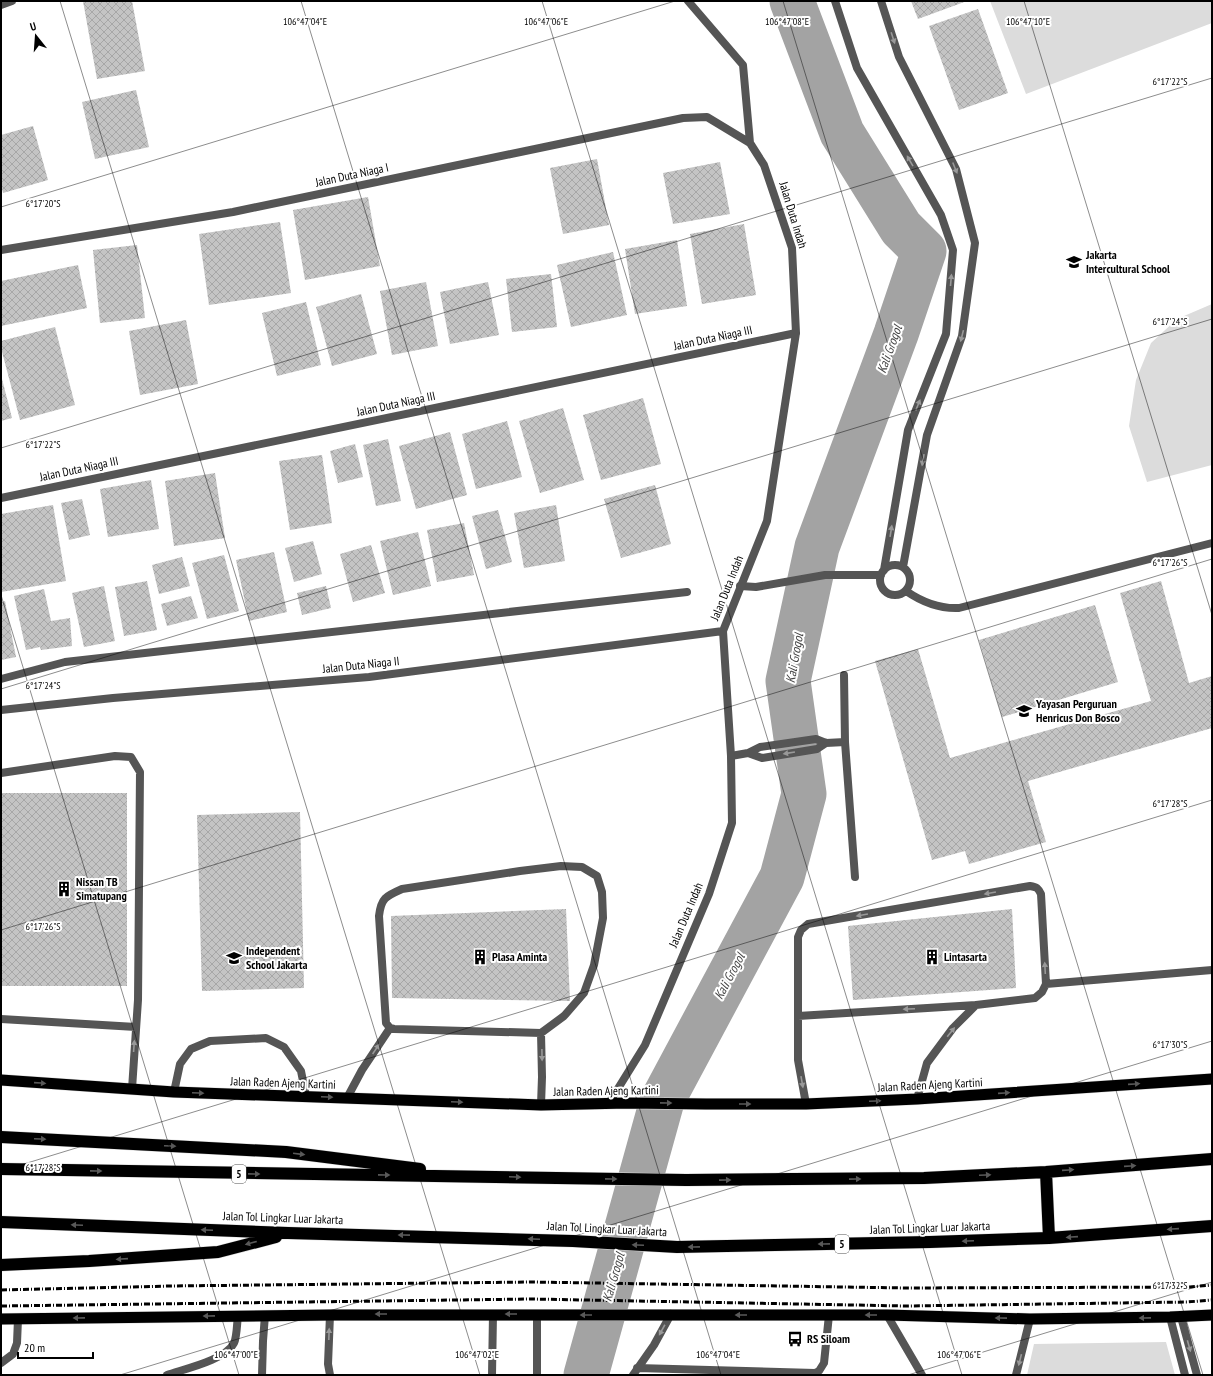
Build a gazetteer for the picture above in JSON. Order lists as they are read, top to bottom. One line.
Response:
{"streets":{"highway":["Jalan Raden Ajeng Kartini","5","Jalan Tol Lingkar Luar Jakarta"],"street":["Jalan Duta Niaga I","Jalan Duta Indah","Jalan Duta Niaga III","Jalan Duta Niaga II"]},"crossings":[["Jalan Duta Niaga I","Jalan Duta Indah"],["Jalan Duta Indah","Jalan Duta Niaga III"],["Jalan Duta Indah","Jalan Duta Niaga II"],["Jalan Duta Indah","Jalan Raden Ajeng Kartini"]],"water":["Kali Grogol"],"places":{"school or university":["Jakarta Intercultural School","Yayasan Perguruan Henricus Don Bosco","Independent School Jakarta"],"building":["Nissan TB Simatupang","Plasa Aminta","Lintasarta"],"bus stop":["RS Siloam"]},"scale_bar":"20 m","north":"top","coordinates":["106°47'04\"E","106°47'06\"E","106°47'08\"E","106°47'10\"E","6°17'22\"S","6°17'20\"S","6°17'24\"S","6°17'26\"S","6°17'28\"S","6°17'30\"S","6°17'32\"S","106°47'00\"E","106°47'02\"E"]}
